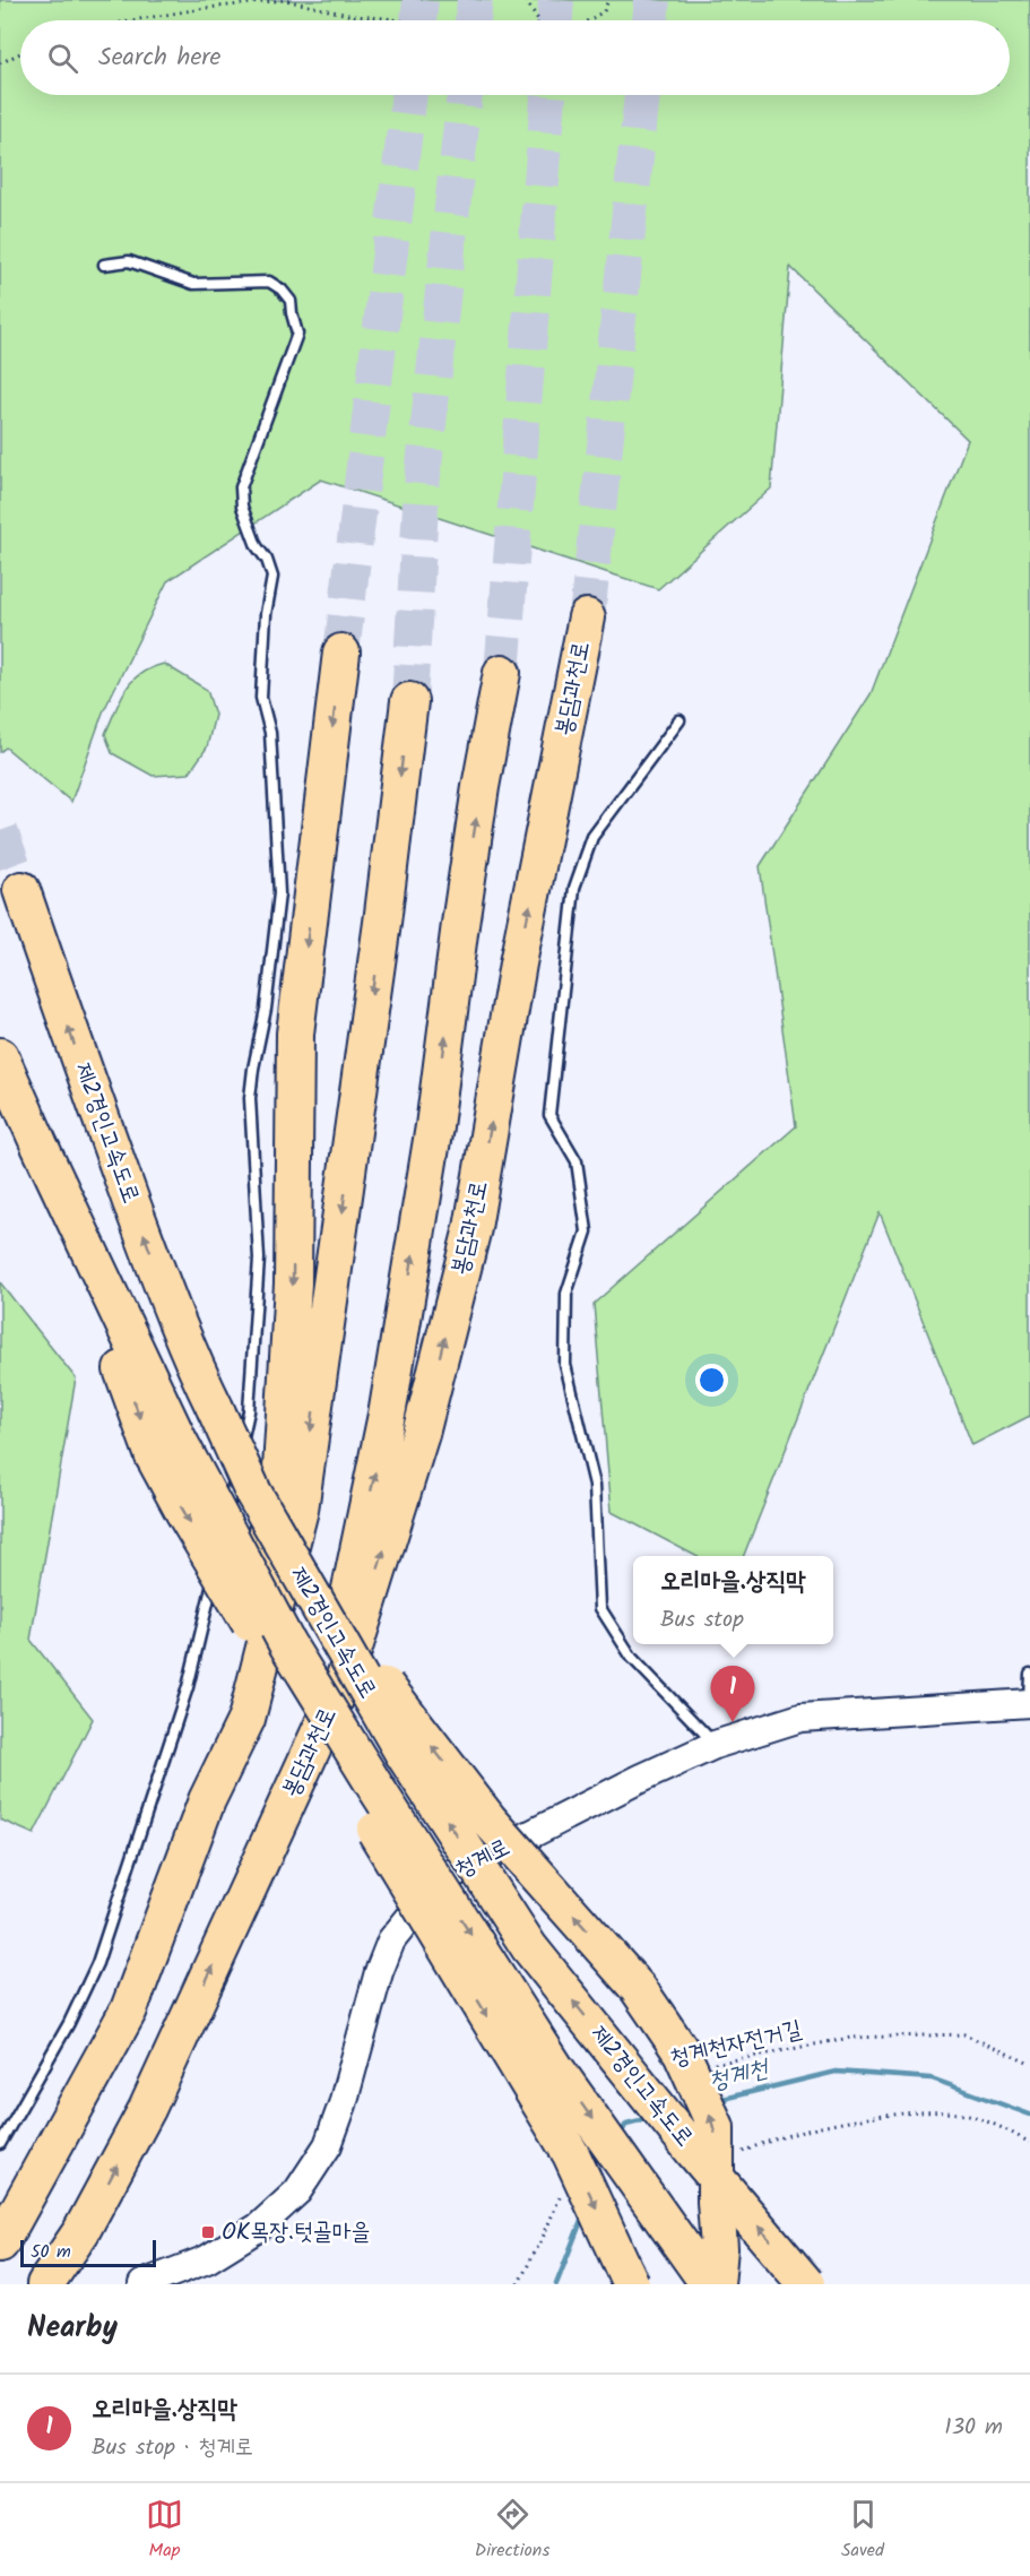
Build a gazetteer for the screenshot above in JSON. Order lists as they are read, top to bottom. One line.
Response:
{"streets":{"highway":["봉담과천로","제2경인고속도로"],"street":["청계로"],"path":["청계천자전거길"]},"water":["청계천"],"places":{"transit":["OK목장.텃골마을"]},"scale_bar":"50 m","page":{"search":"Search here","popup":["오리마을.상직막","Bus stop"],"pins":"1","scale":"50 m","heading":"Nearby","list":[{"mark":"1","name":"오리마을.상직막","note":"Bus stop · 청계로","value":"130 m"}],"nav":["Map","Directions","Saved"]}}
